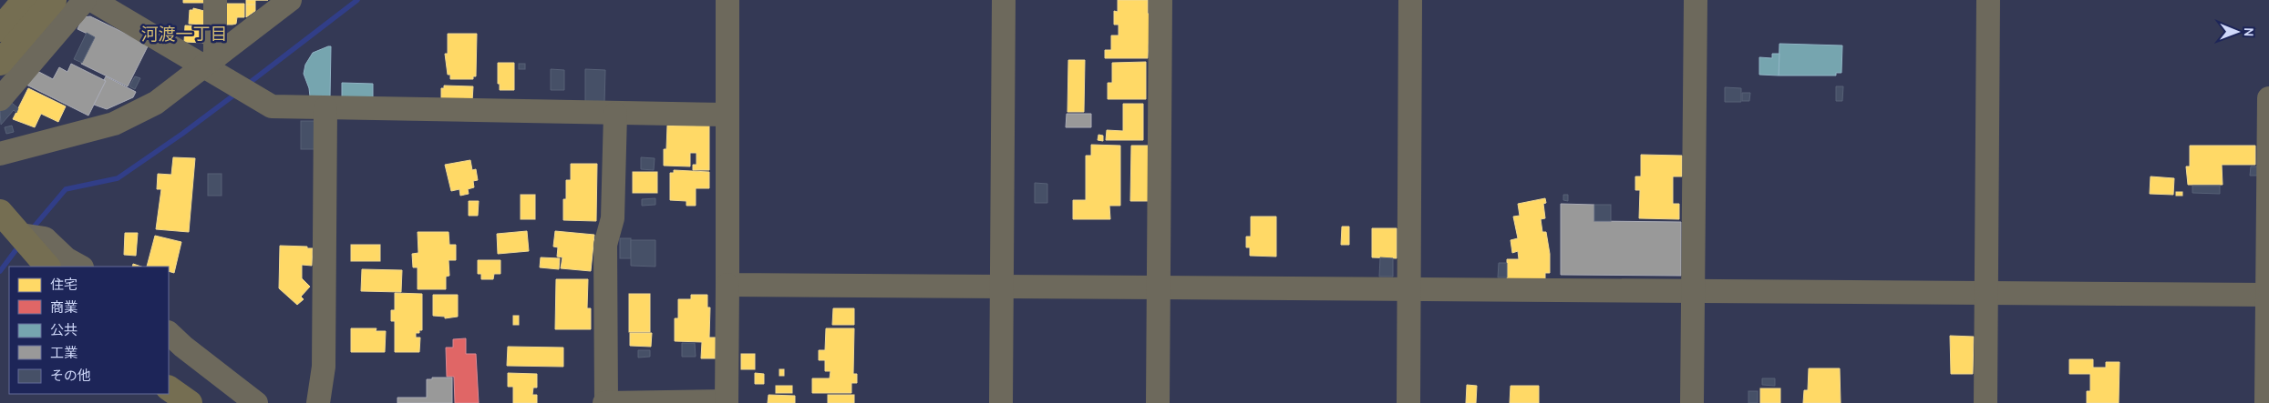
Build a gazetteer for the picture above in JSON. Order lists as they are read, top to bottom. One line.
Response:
{"districts":["河渡一丁目"],"legend":["住宅","商業","公共","工業","その他"],"north":"right"}
